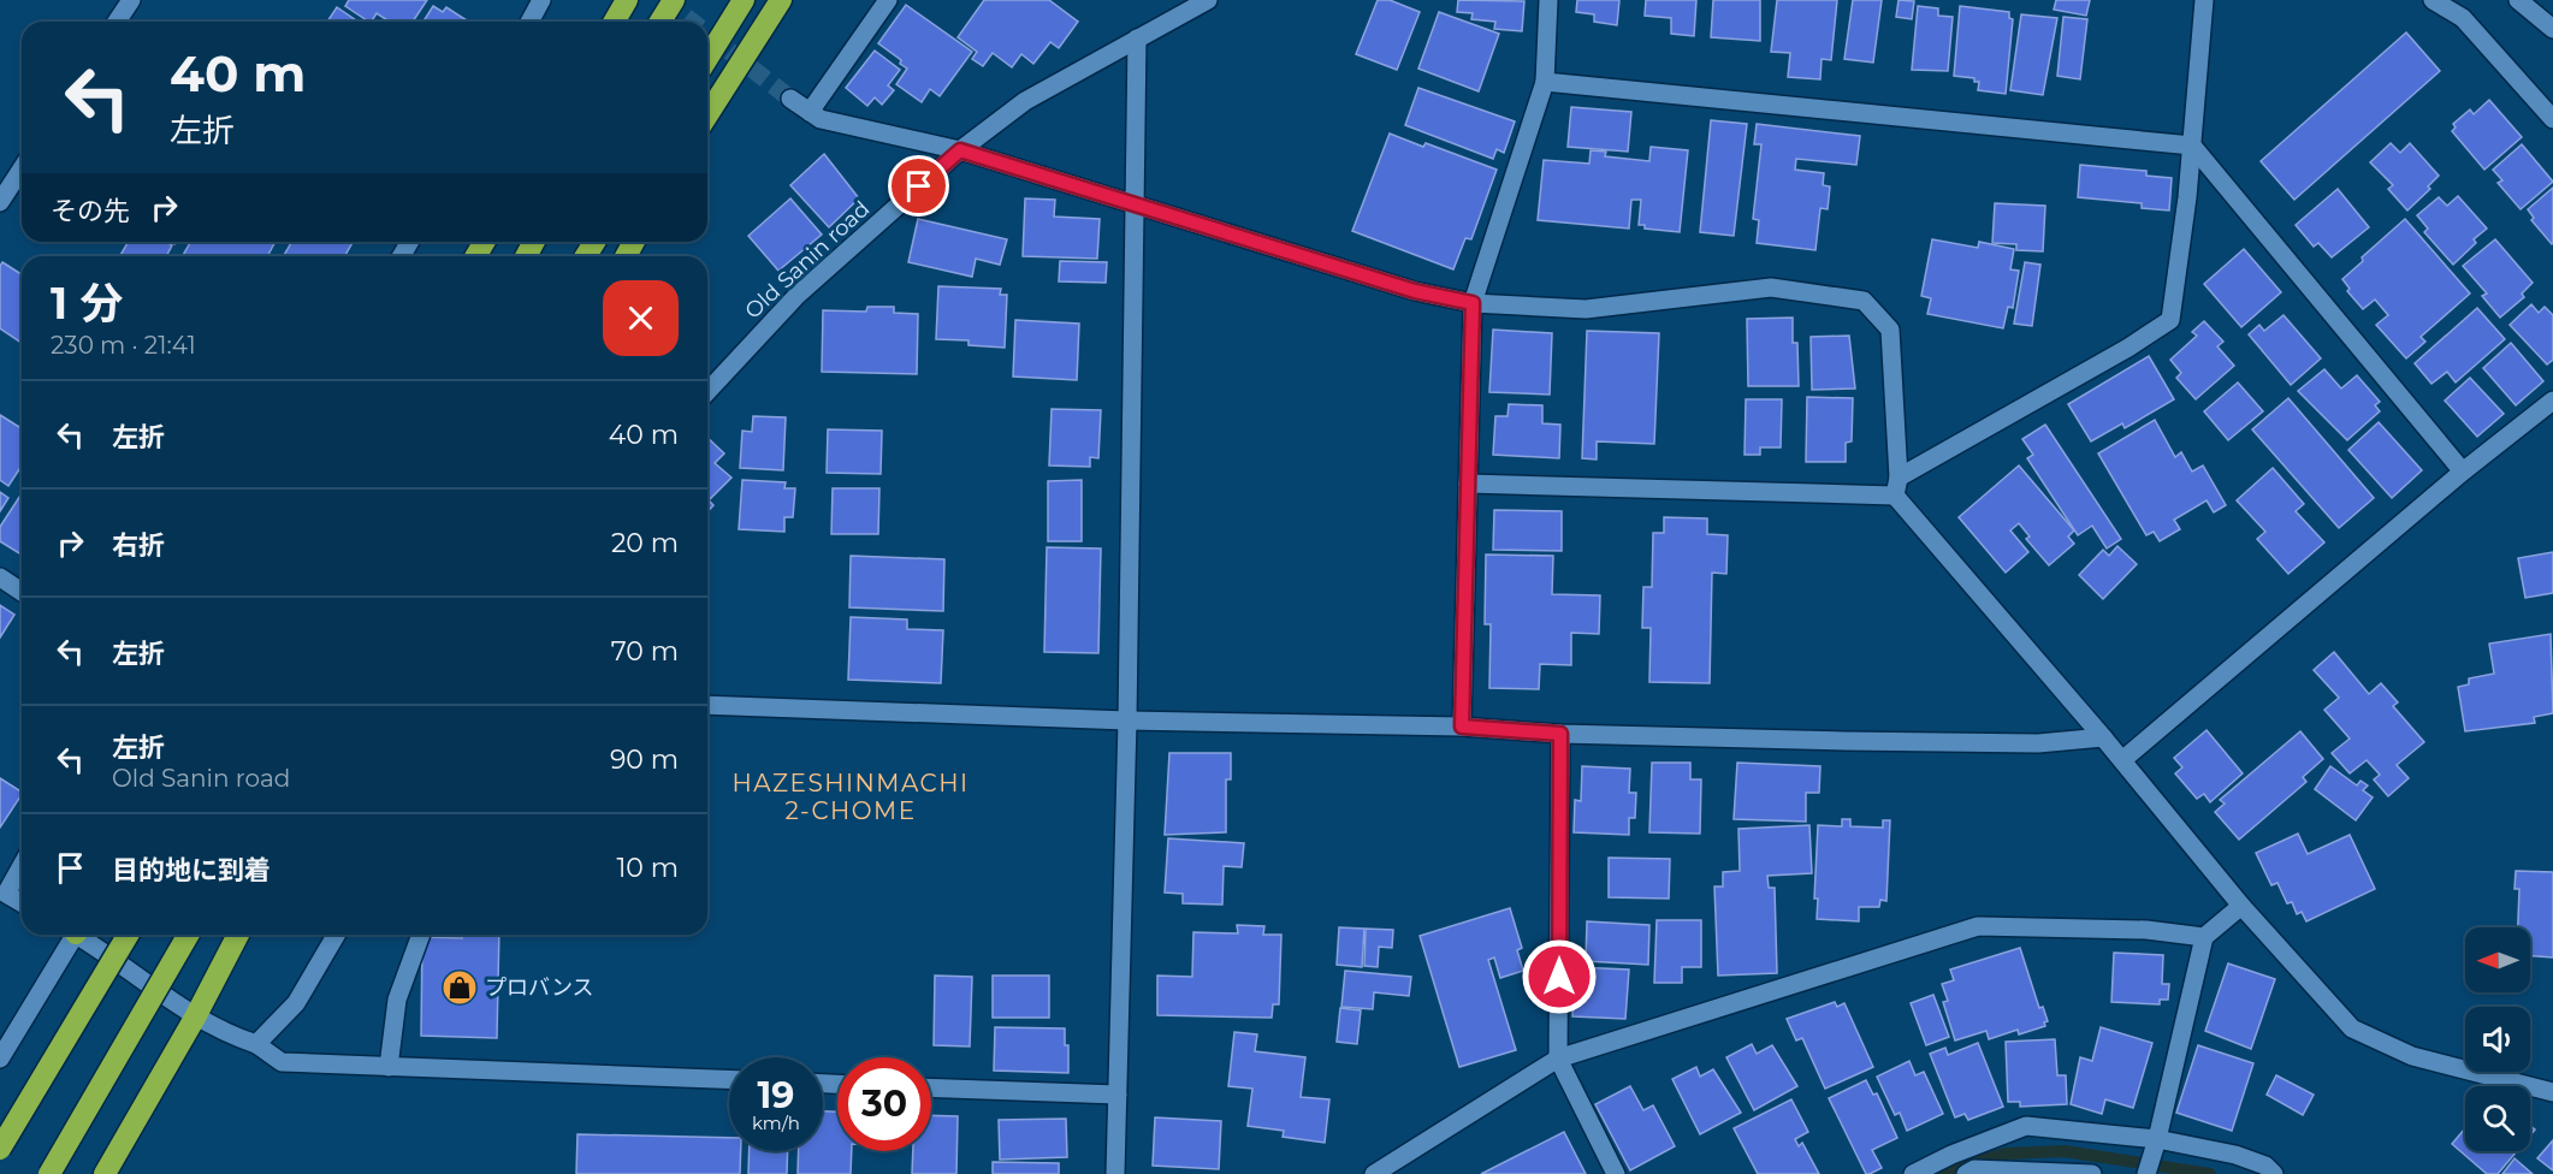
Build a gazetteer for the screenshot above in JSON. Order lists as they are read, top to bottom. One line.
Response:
{"streets":{"street":["Old Sanin road"]},"districts":["HAZESHINMACHI 2-CHOME"],"places":{"shop":["プロバンス"]},"north":"left","page":{"turn":["40 m","左折"],"then":"その先","heading":["1 分","230 m · 21:41"],"list":[{"name":"左折","value":"40 m"},{"name":"右折","value":"20 m"},{"name":"左折","value":"70 m"},{"name":"左折","note":"Old Sanin road","value":"90 m"},{"name":"目的地に到着","value":"10 m"}],"speed":"19 km/h","limit":"30"}}
